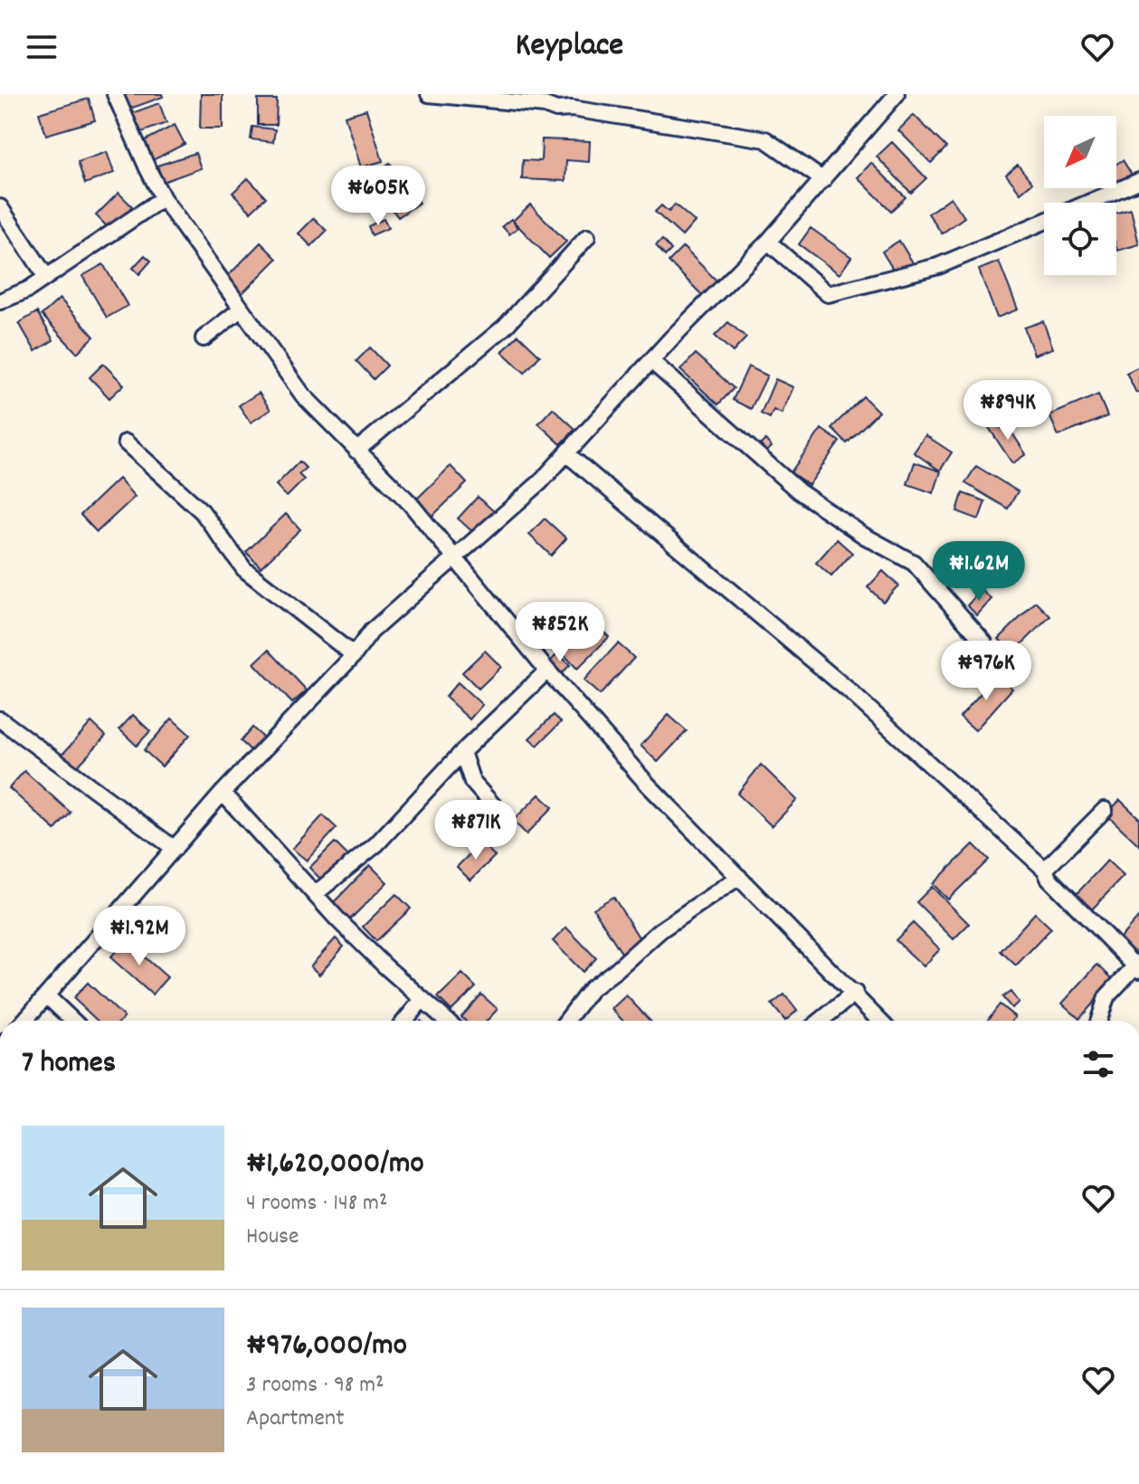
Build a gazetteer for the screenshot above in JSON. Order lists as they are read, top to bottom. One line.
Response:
{"north":"bottom left","page":{"header":"Keyplace","price":["₦605K","₦894K","₦1.62M","₦852K","₦976K","₦871K","₦1.92M"],"heading":"7 homes","list":[{"name":"₦1,620,000/mo","note":"4 rooms · 148 m² · House"},{"name":"₦976,000/mo","note":"3 rooms · 98 m² · Apartment"}]}}
